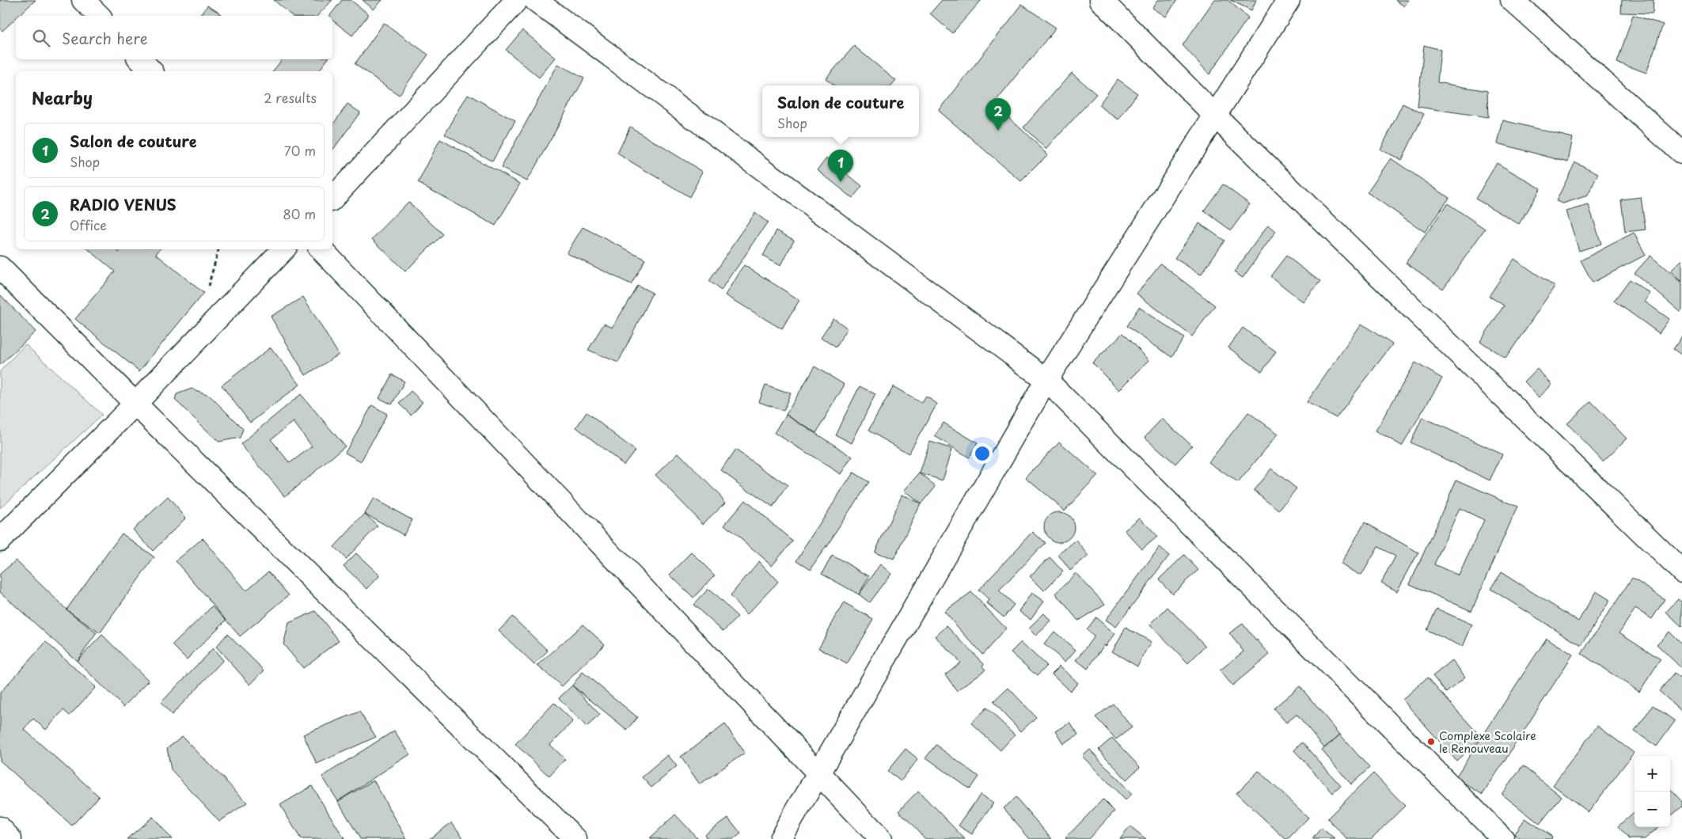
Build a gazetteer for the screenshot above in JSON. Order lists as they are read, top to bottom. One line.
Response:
{"places":["Complexe Scolaire le Renouveau"],"page":{"search":"Search here","heading":["Nearby","2 results"],"popup":["Salon de couture","Shop"],"pins":["2","1"],"list":[{"mark":"1","name":"Salon de couture","note":"Shop","value":"70 m"},{"mark":"2","name":"RADIO VENUS","note":"Office","value":"80 m"}],"map_buttons":["+","−"]}}
